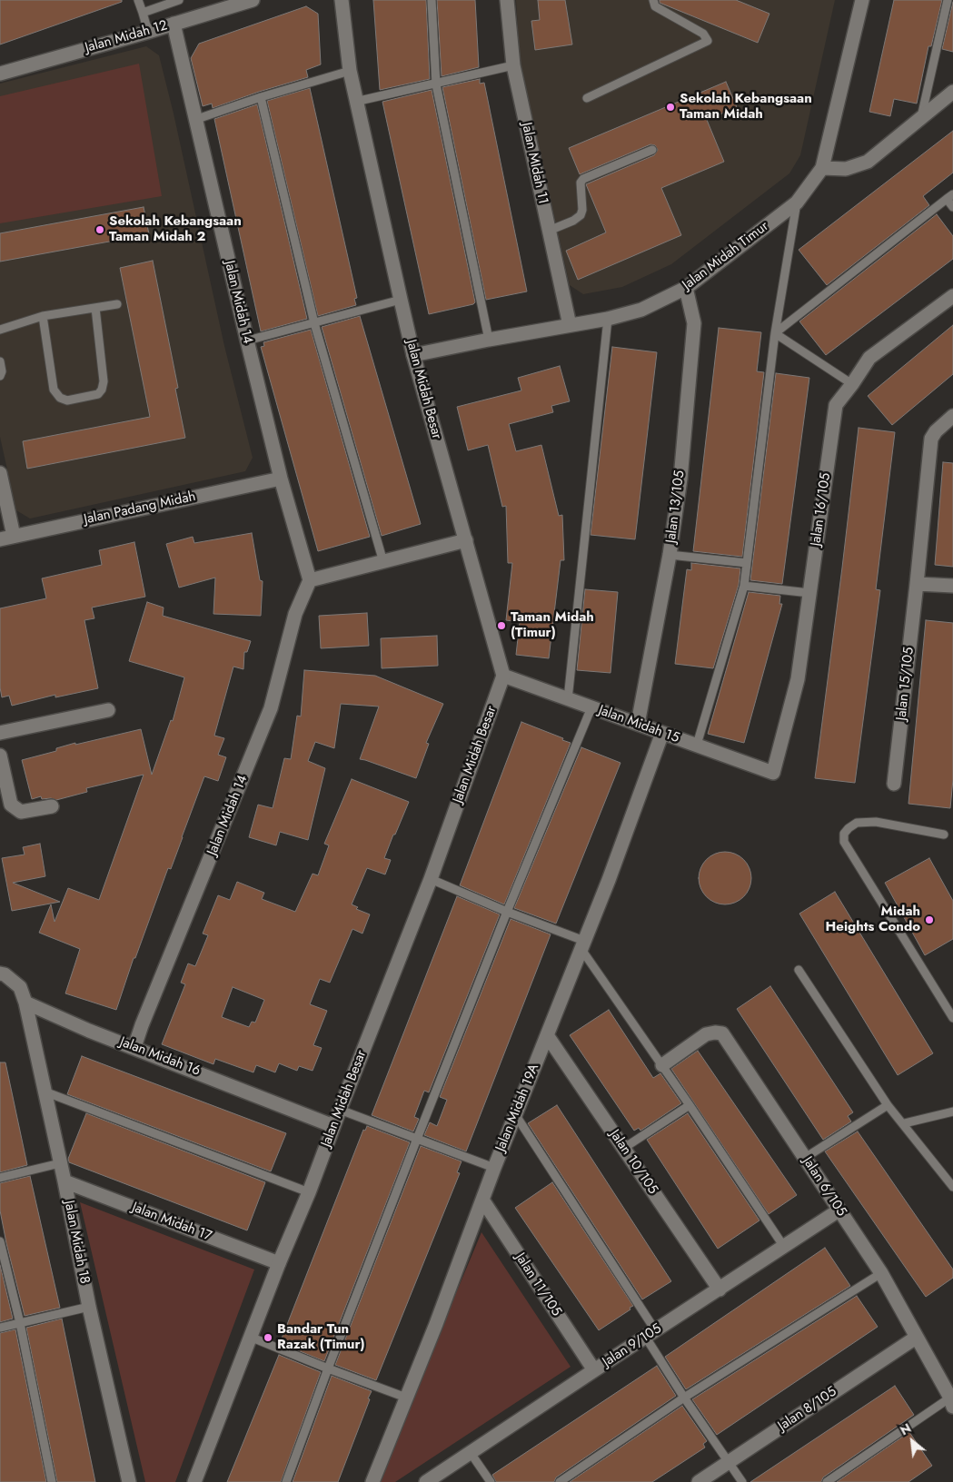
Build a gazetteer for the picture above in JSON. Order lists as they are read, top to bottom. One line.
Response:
{"streets":{"street":["Jalan Midah 12","Jalan MIdah 11","Jalan Midah Timur","Jalan Midah 14","Jalan Midah Besar","Jalan 13/105","Jalan Padang Midah","Jalan 16/105","Jalan 15/105","Jalan Midah 15","Jalan Midah 16","Jalan Midah 19A","Jalan 10/105","Jalan 6/105","Jalan Midah 17","Jalan Midah 18","Jalan 11/105","Jalan 9/105","Jalan 8/105"]},"crossings":[["Jalan Midah 12","Jalan Midah 14"],["Jalan MIdah 11","Jalan Midah Timur"],["Jalan Midah Timur","Jalan Midah Besar"],["Jalan Midah Timur","Jalan 13/105"],["Jalan Midah 14","Jalan Padang Midah"],["Jalan Midah 14","Jalan Midah 16"],["Jalan Midah Besar","Jalan Midah 15"],["Jalan Midah Besar","Jalan Midah 16"],["Jalan Midah Besar","Jalan Midah 17"],["Jalan 13/105","Jalan Midah 15"],["Jalan 16/105","Jalan Midah 15"],["Jalan Midah 15","Jalan Midah 19A"],["Jalan Midah 16","Jalan Midah 18"],["Jalan Midah 19A","Jalan 10/105"],["Jalan Midah 19A","Jalan 11/105"],["Jalan 10/105","Jalan 9/105"],["Jalan 6/105","Jalan 9/105"],["Jalan 6/105","Jalan 8/105"],["Jalan Midah 17","Jalan Midah 18"],["Jalan 11/105","Jalan 9/105"]],"places":["Sekolah Kebangsaan Taman Midah","Sekolah Kebangsaan Taman Midah 2","Taman Midah (Timur)","Midah Heights Condo","Bandar Tun Razak (Timur)"],"north":"top left"}
